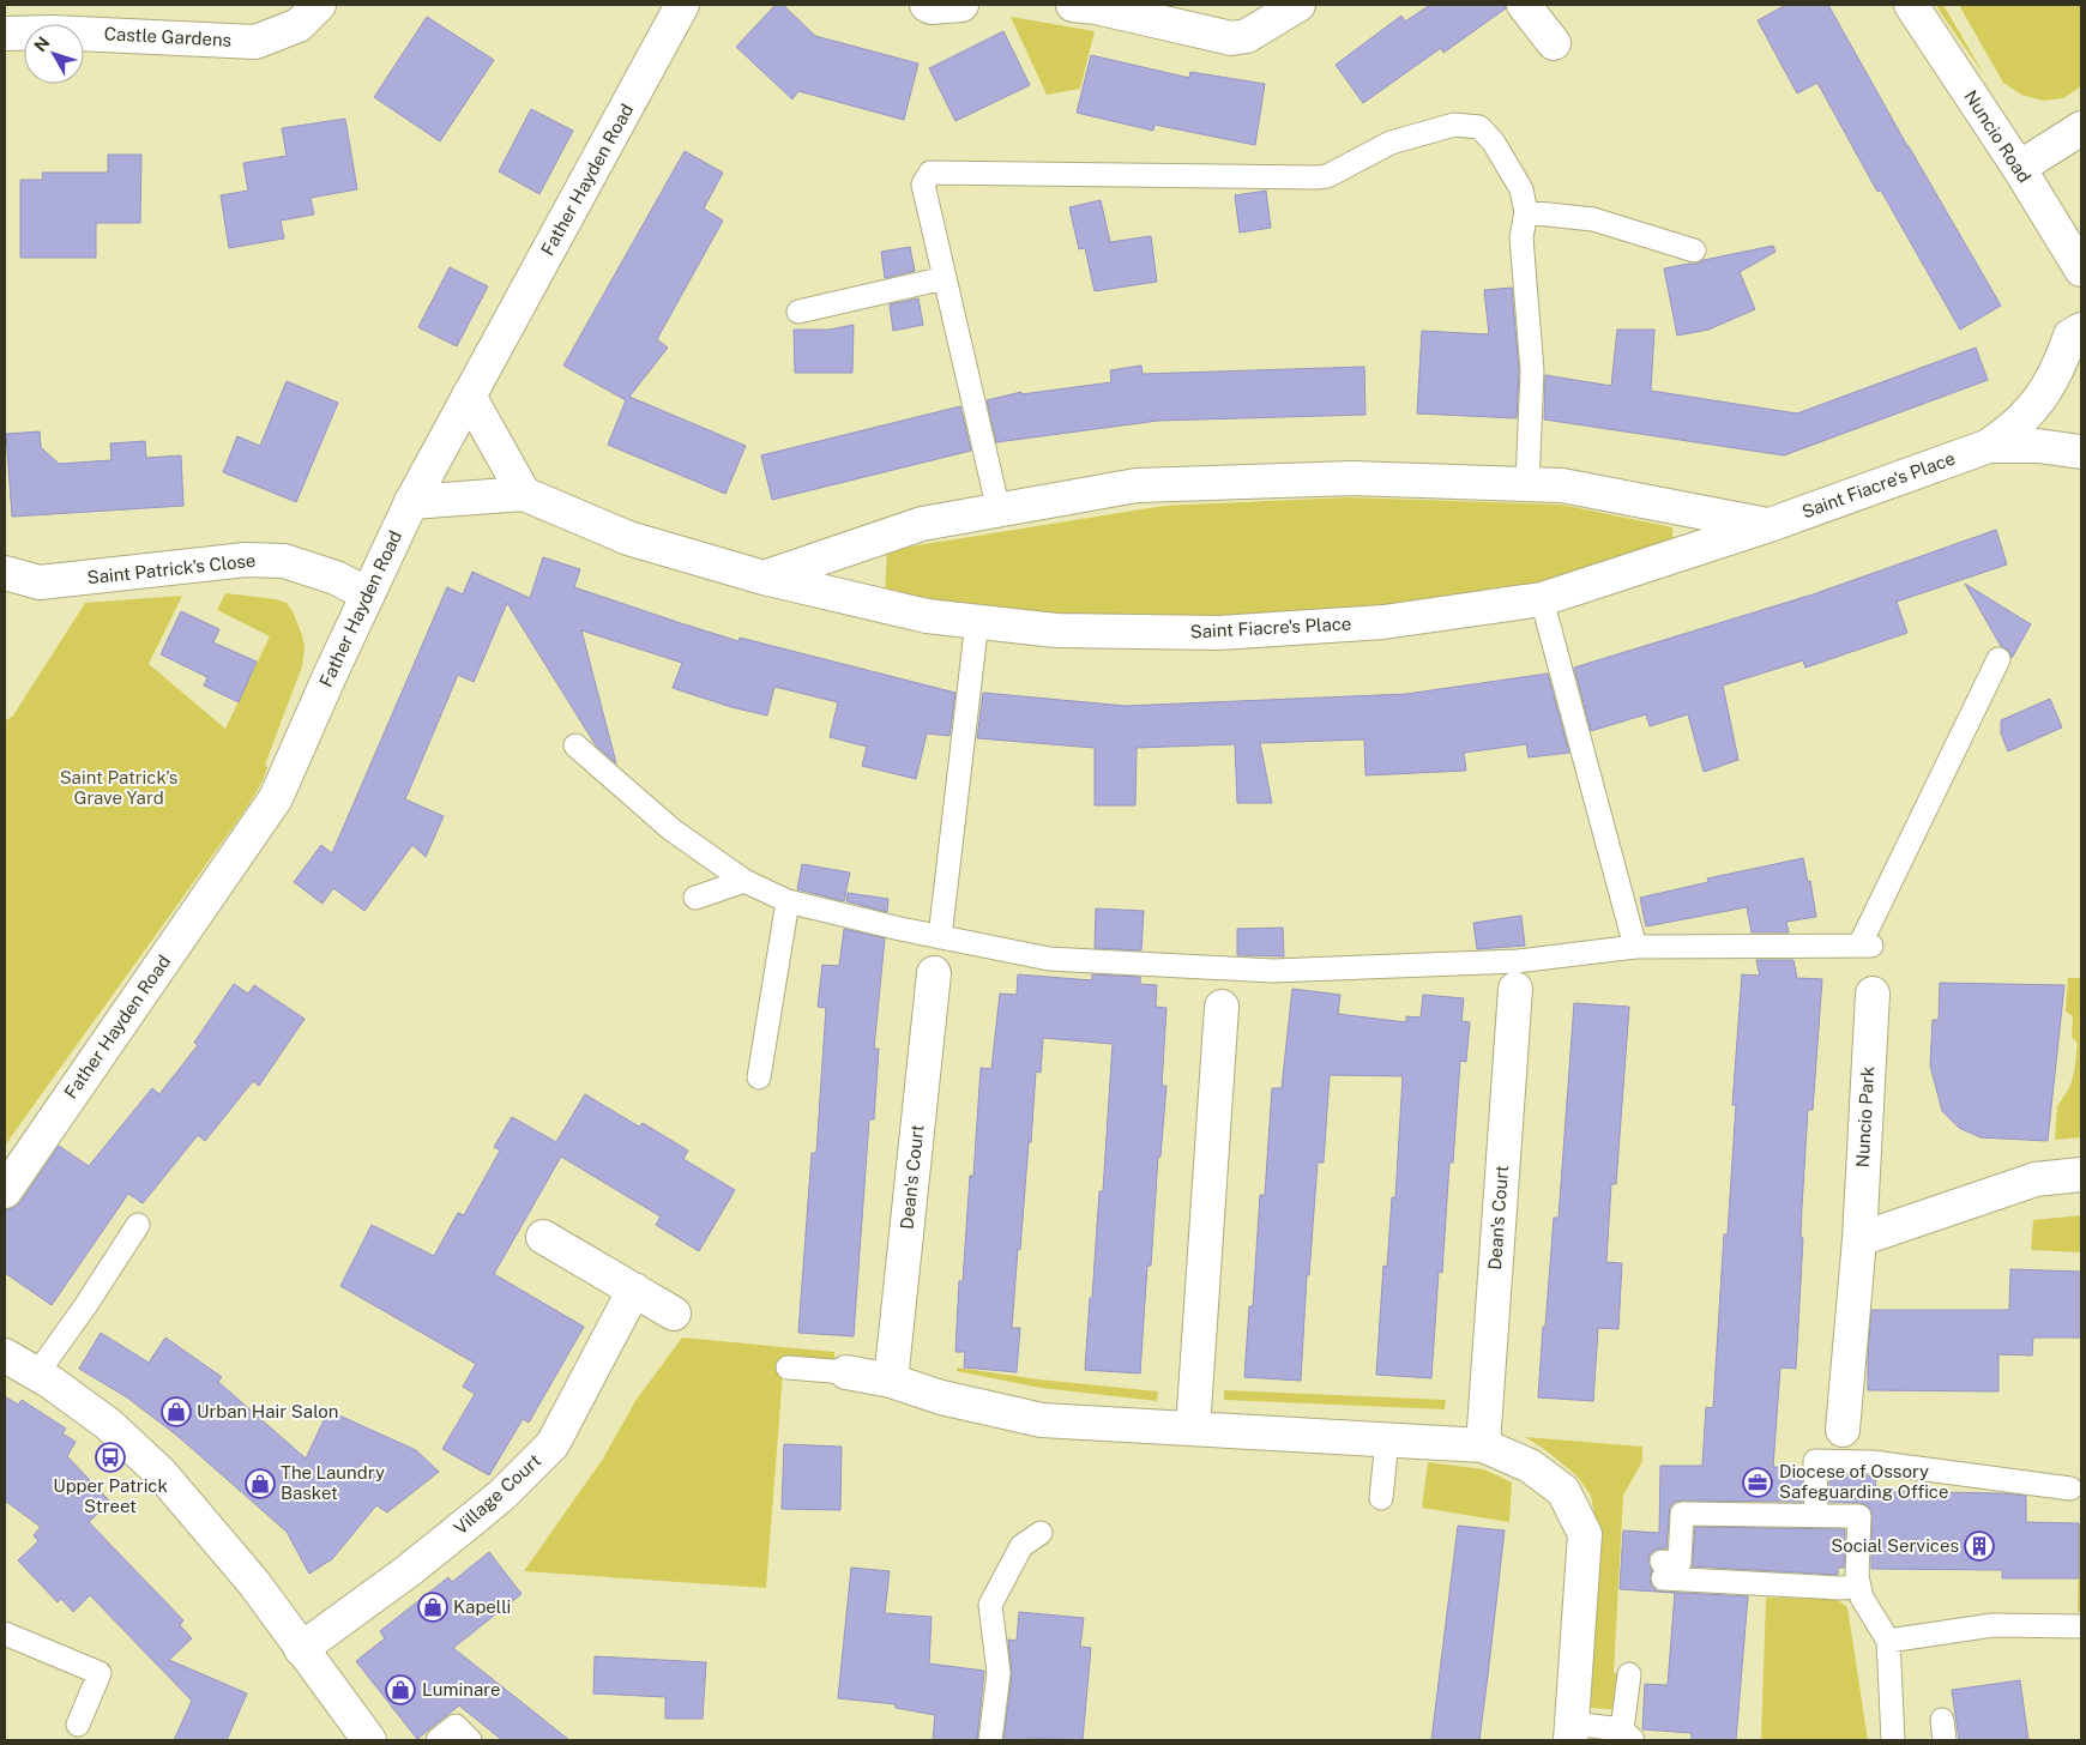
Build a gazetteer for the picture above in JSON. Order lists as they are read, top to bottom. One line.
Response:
{"streets":{"street":["Castle Gardens","Nuncio Road","Father Hayden Road","Saint Fiacre's Place","Saint Patrick's Close","Nuncio Park","Dean's Court","Village Court"]},"crossings":[["Father Hayden Road","Saint Fiacre's Place"],["Father Hayden Road","Saint Patrick's Close"]],"parks":["Saint Patrick's Grave Yard"],"places":{"shop":["Urban Hair Salon","The Laundry Basket","Kapelli","Luminare"],"bus stop":["Upper Patrick Street"],"office":["Diocese of Ossory Safeguarding Office"],"building":["Social Services"]},"north":"top left"}
